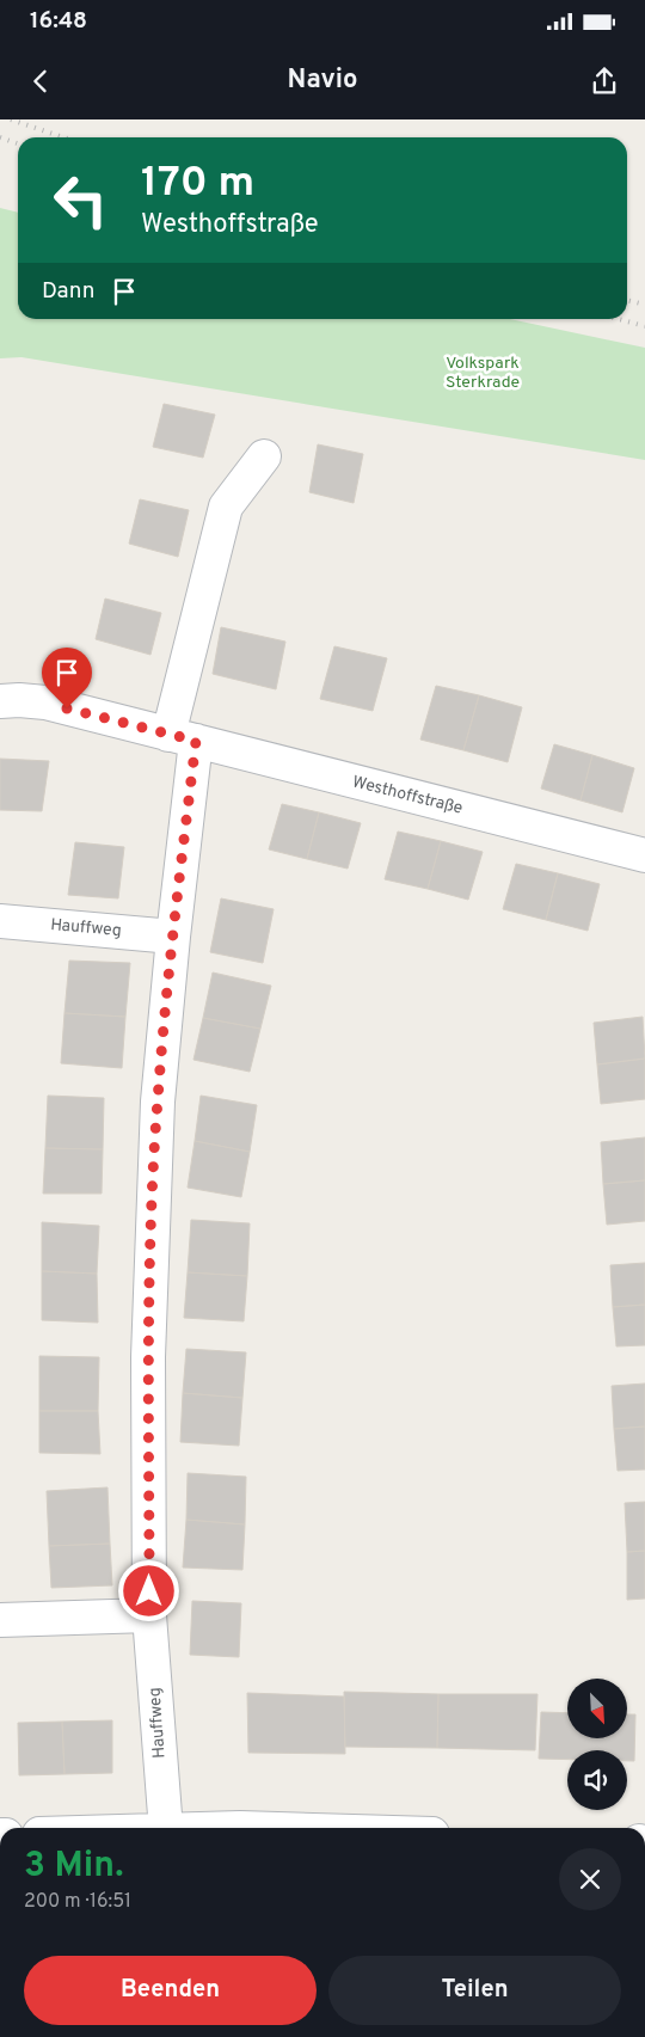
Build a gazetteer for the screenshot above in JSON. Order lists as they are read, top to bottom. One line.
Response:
{"streets":{"street":["Westhoffstraße","Hauffweg"]},"crossings":[["Westhoffstraße","Hauffweg"]],"parks":["Volkspark Sterkrade"],"north":"bottom right","page":{"status":"16:48","header":"Navio","turn":["170 m","Westhoffstraße"],"then":"Dann","heading":["3 Min.","200 m · 16:51"],"buttons":["Beenden","Teilen"]}}
